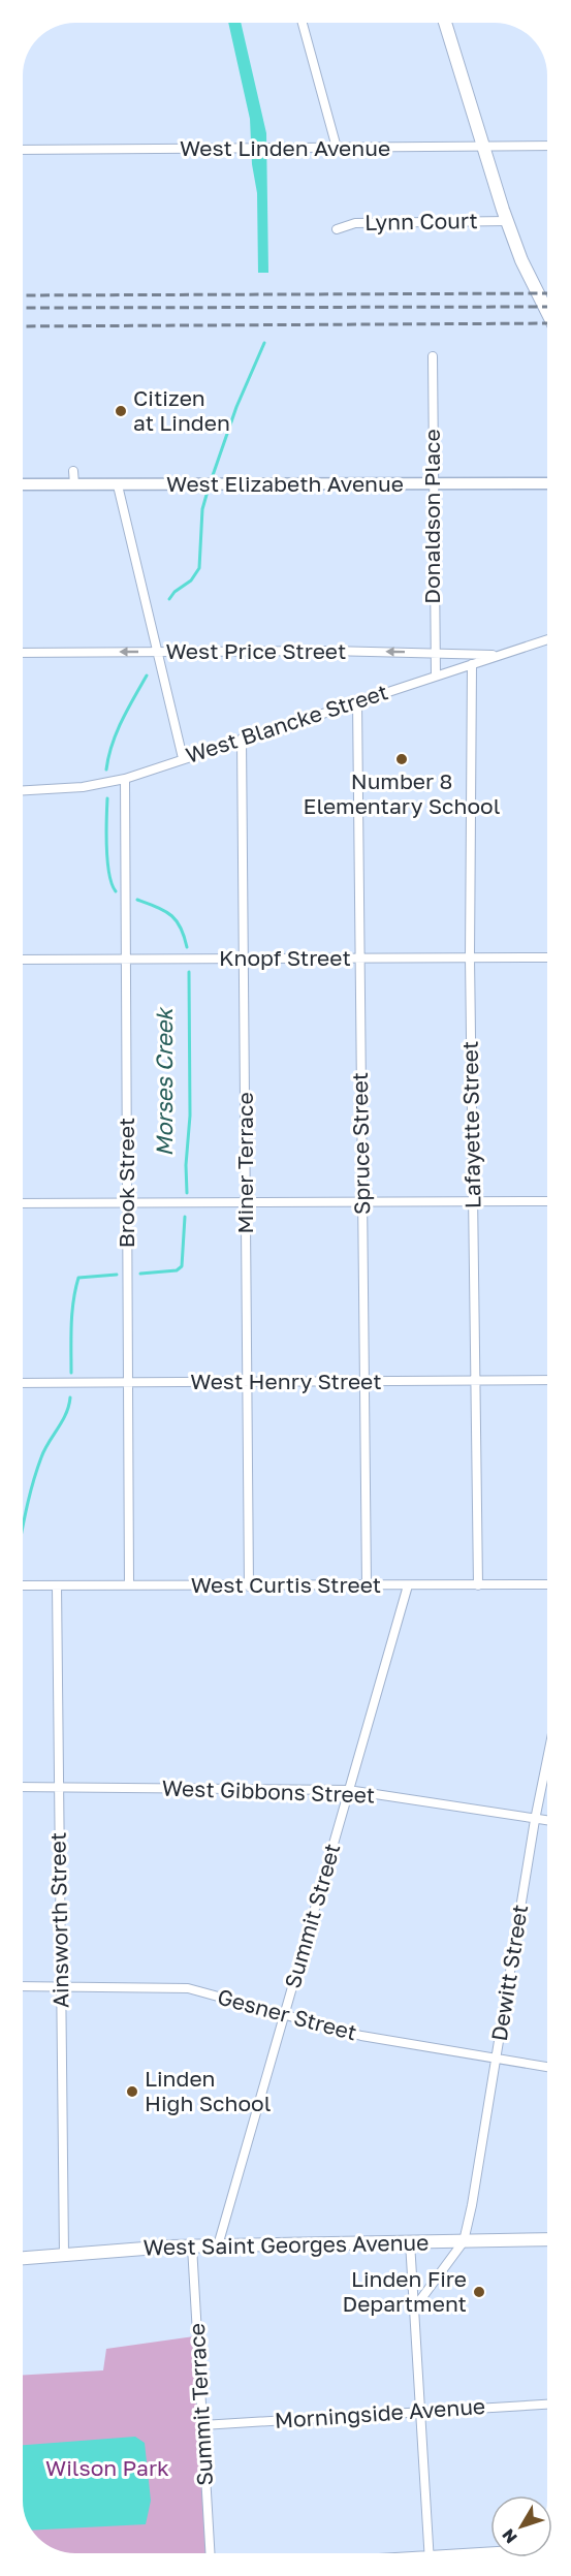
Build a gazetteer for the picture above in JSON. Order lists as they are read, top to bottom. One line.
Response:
{"streets":{"main road":["West Saint Georges Avenue"],"street":["West Linden Avenue","Lynn Court","West Elizabeth Avenue","Donaldson Place","West Price Street","West Blancke Street","Knopf Street","Lafayette Street","Spruce Street","Miner Terrace","Brook Street","West Henry Street","West Curtis Street","West Gibbons Street","Summit Street","Ainsworth Street","Dewitt Street","Gesner Street","Summit Terrace","Morningside Avenue"]},"crossings":[["West Elizabeth Avenue","Donaldson Place"],["Donaldson Place","West Price Street"],["Donaldson Place","West Blancke Street"],["West Price Street","West Blancke Street"],["West Blancke Street","Lafayette Street"],["West Blancke Street","Spruce Street"],["West Blancke Street","Miner Terrace"],["West Blancke Street","Brook Street"],["Knopf Street","Lafayette Street"],["Knopf Street","Spruce Street"],["Knopf Street","Miner Terrace"],["Knopf Street","Brook Street"],["Lafayette Street","West Henry Street"],["Lafayette Street","West Curtis Street"],["Spruce Street","West Henry Street"],["Spruce Street","West Curtis Street"],["Miner Terrace","West Henry Street"],["Miner Terrace","West Curtis Street"],["Brook Street","West Henry Street"],["Brook Street","West Curtis Street"],["West Curtis Street","Summit Street"],["West Curtis Street","Ainsworth Street"],["West Gibbons Street","Summit Street"],["West Gibbons Street","Ainsworth Street"],["West Gibbons Street","Dewitt Street"],["Summit Street","Gesner Street"],["Summit Street","West Saint Georges Avenue"],["Ainsworth Street","Gesner Street"],["Ainsworth Street","West Saint Georges Avenue"],["Dewitt Street","Gesner Street"],["Dewitt Street","West Saint Georges Avenue"],["West Saint Georges Avenue","Summit Terrace"],["Summit Terrace","Morningside Avenue"]],"one_way":["West Price Street"],"water":["Morses Creek"],"parks":["Wilson Park"],"places":["Citizen at Linden","Number 8 Elementary School","Linden High School","Linden Fire Department"],"north":"bottom left"}
